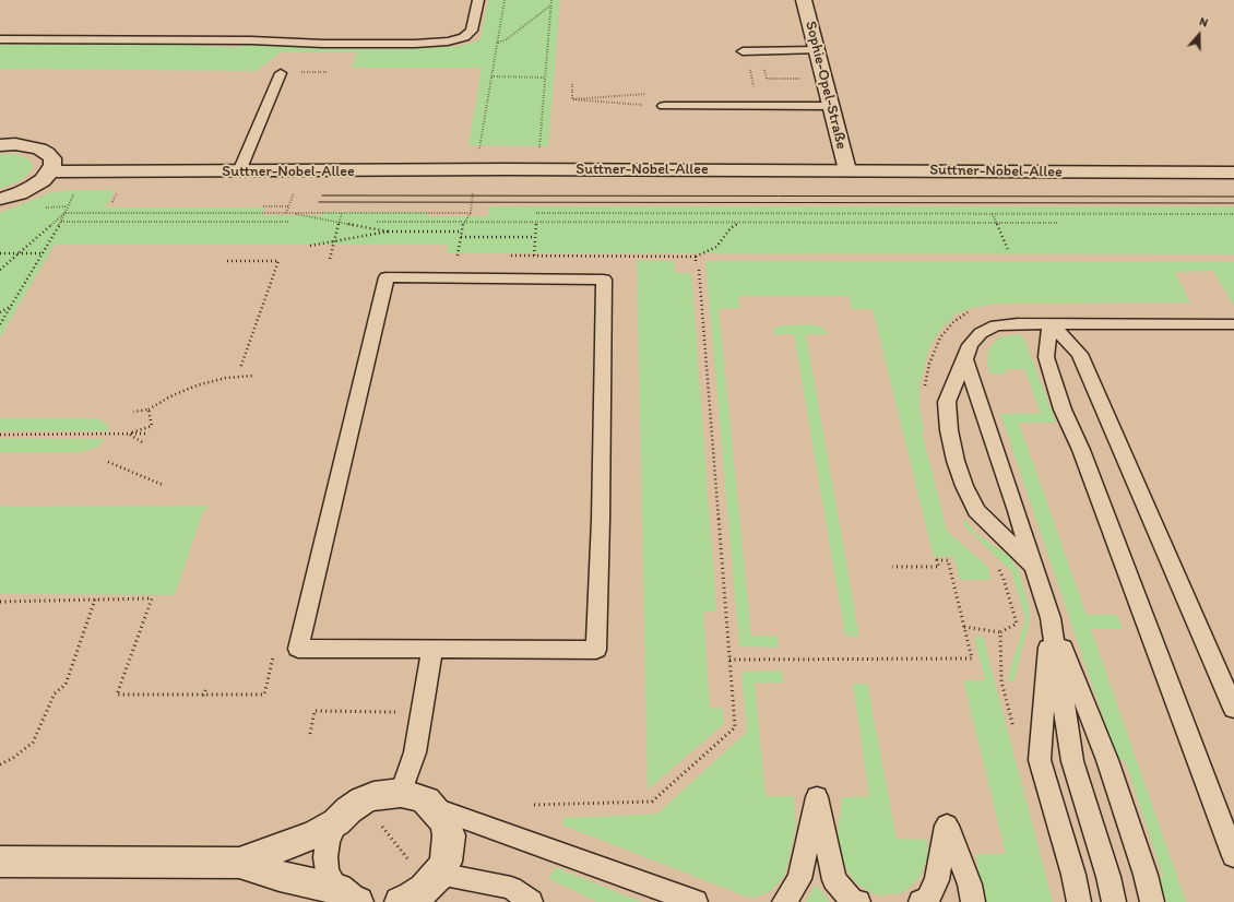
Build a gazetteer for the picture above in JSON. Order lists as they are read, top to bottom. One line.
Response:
{"streets":{"street":["Sophie-Opel-Straße","Suttner-Nobel-Allee"]},"crossings":[["Sophie-Opel-Straße","Suttner-Nobel-Allee"]],"north":"top"}
